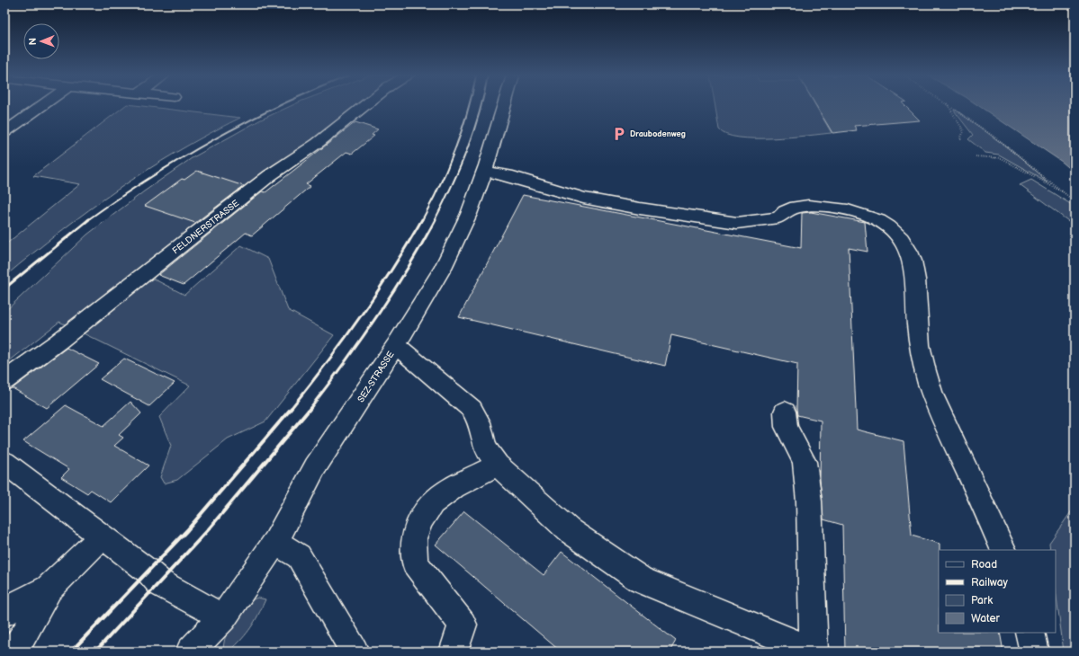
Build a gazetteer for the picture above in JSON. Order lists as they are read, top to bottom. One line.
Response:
{"streets":{"street":["FELDNERSTRASSE","SEZ-STRASSE"]},"places":{"parking":["Draubodenweg"]},"legend":["Road","Railway","Park","Water"],"north":"left"}
